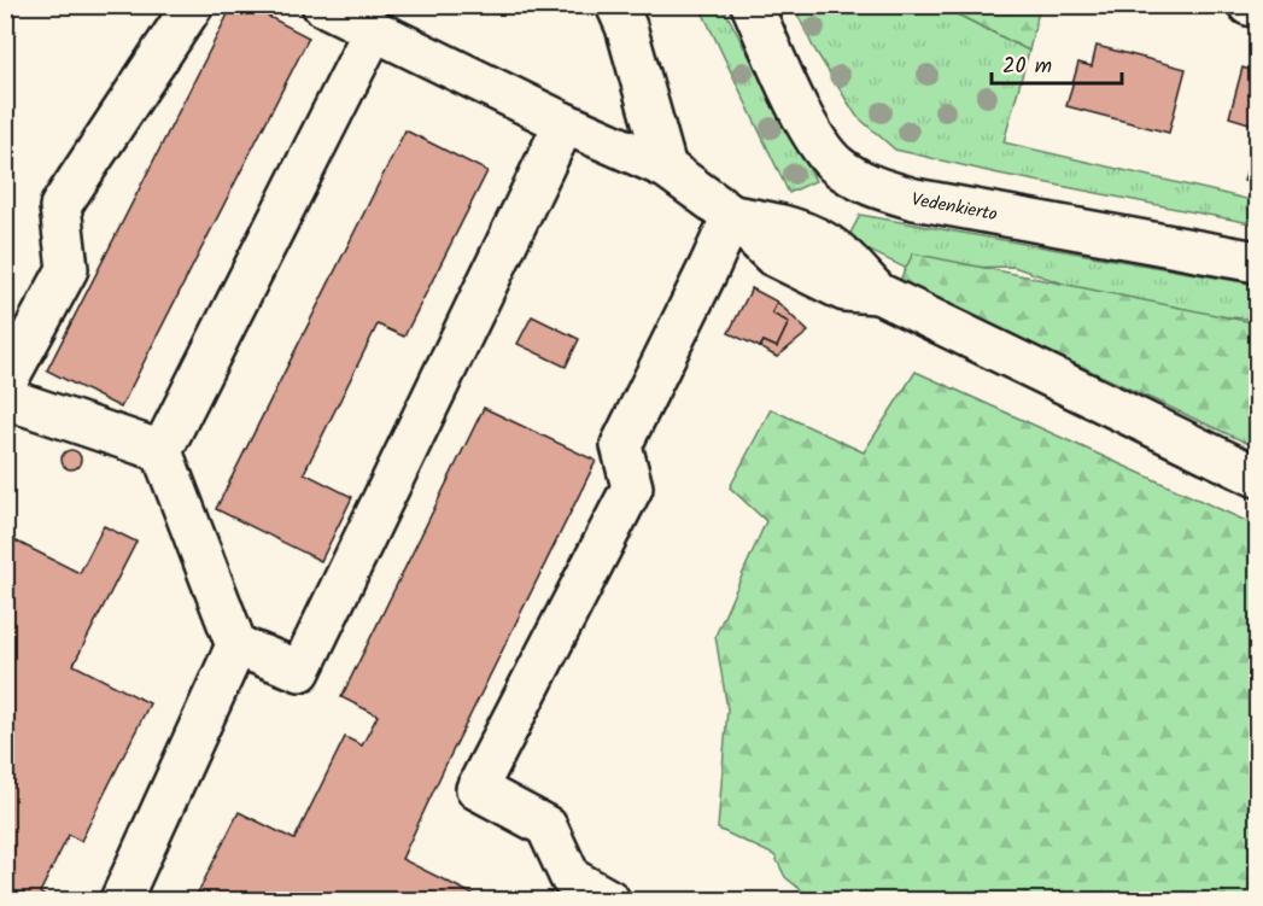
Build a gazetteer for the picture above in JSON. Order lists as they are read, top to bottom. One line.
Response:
{"streets":{"street":["Vedenkierto"]},"scale_bar":"20 m"}
